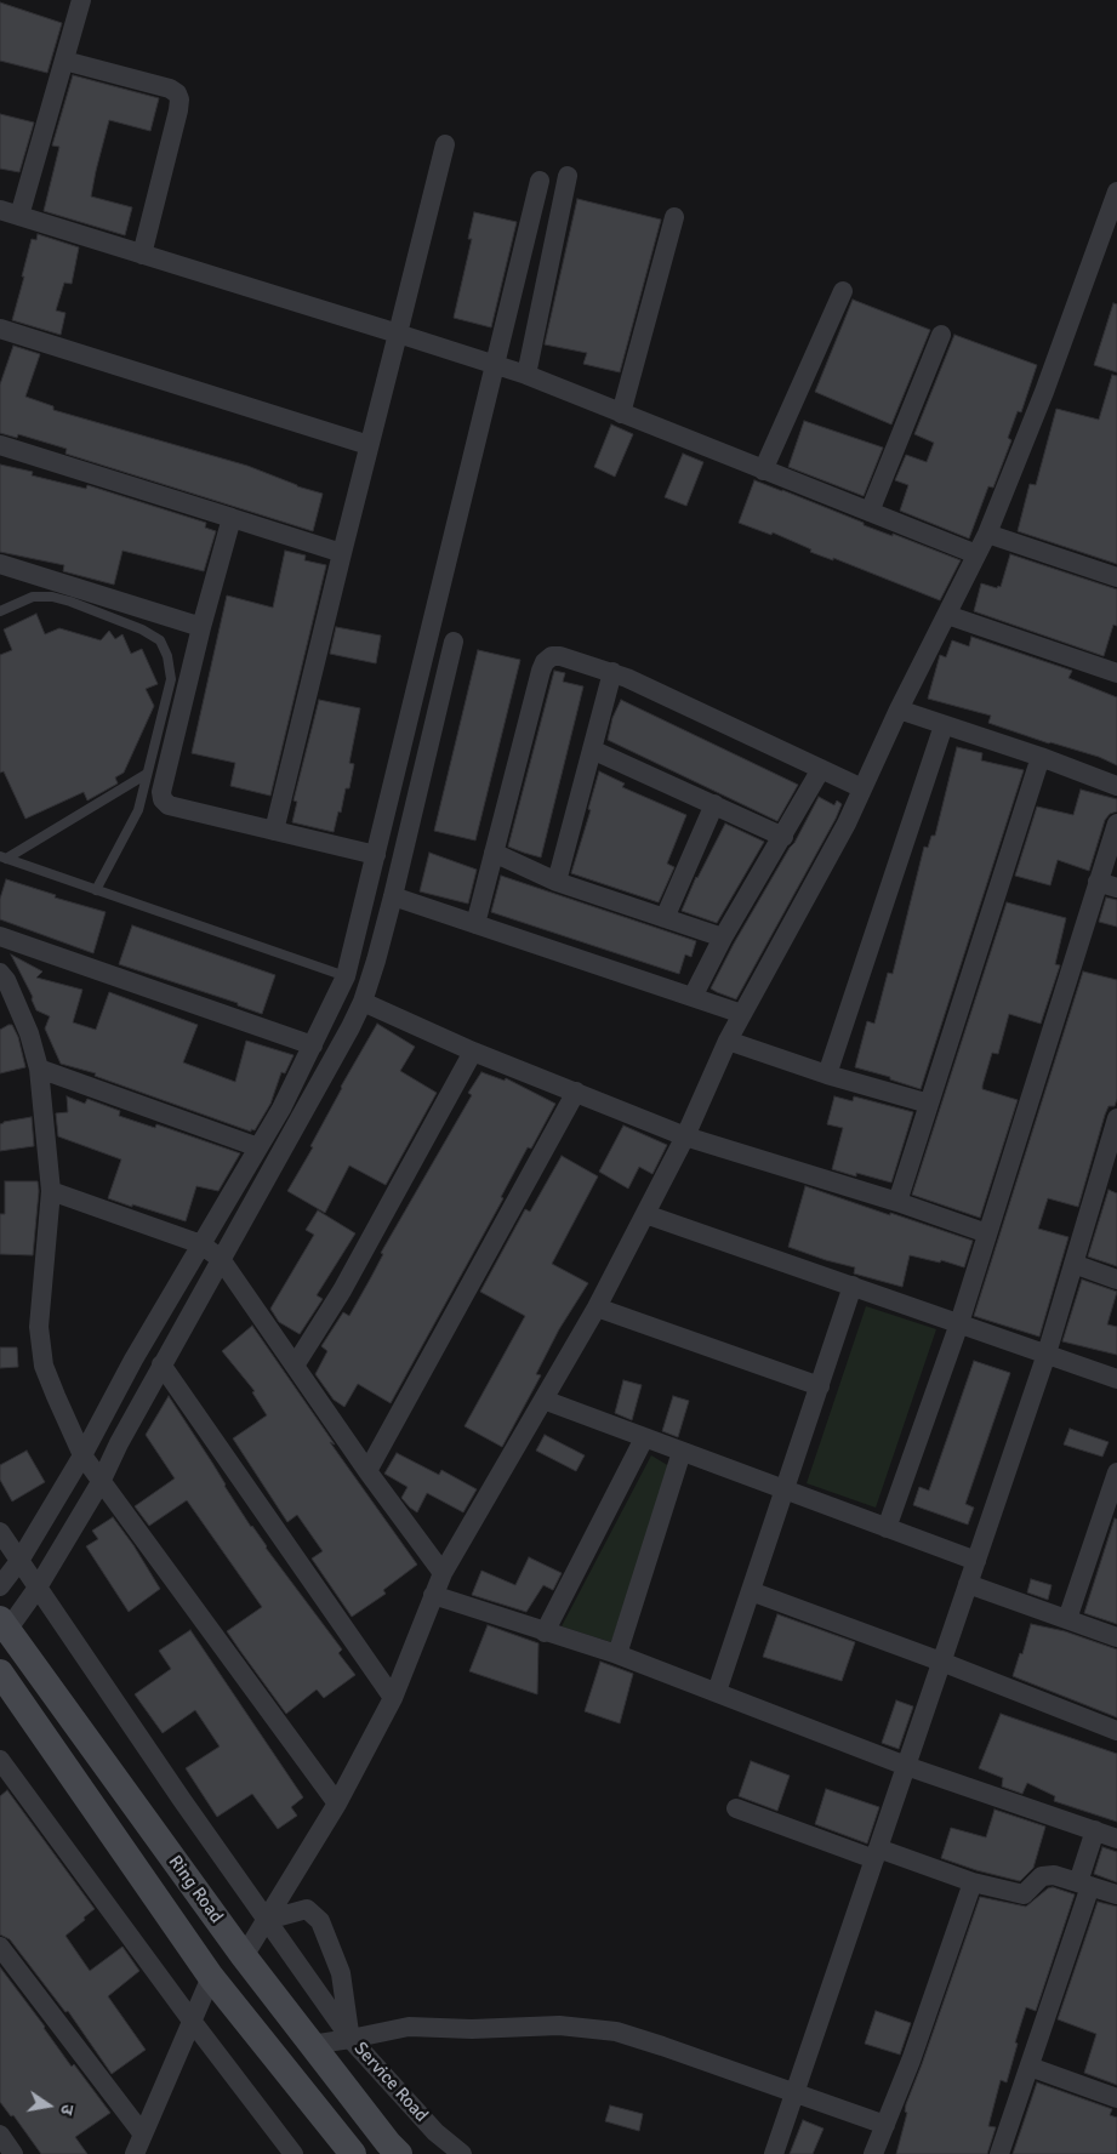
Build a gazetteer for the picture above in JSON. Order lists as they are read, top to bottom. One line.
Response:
{"streets":{"main road":["Ring Road"],"street":["Service Road"]},"crossings":[["Ring Road","Service Road"]],"north":"right"}
